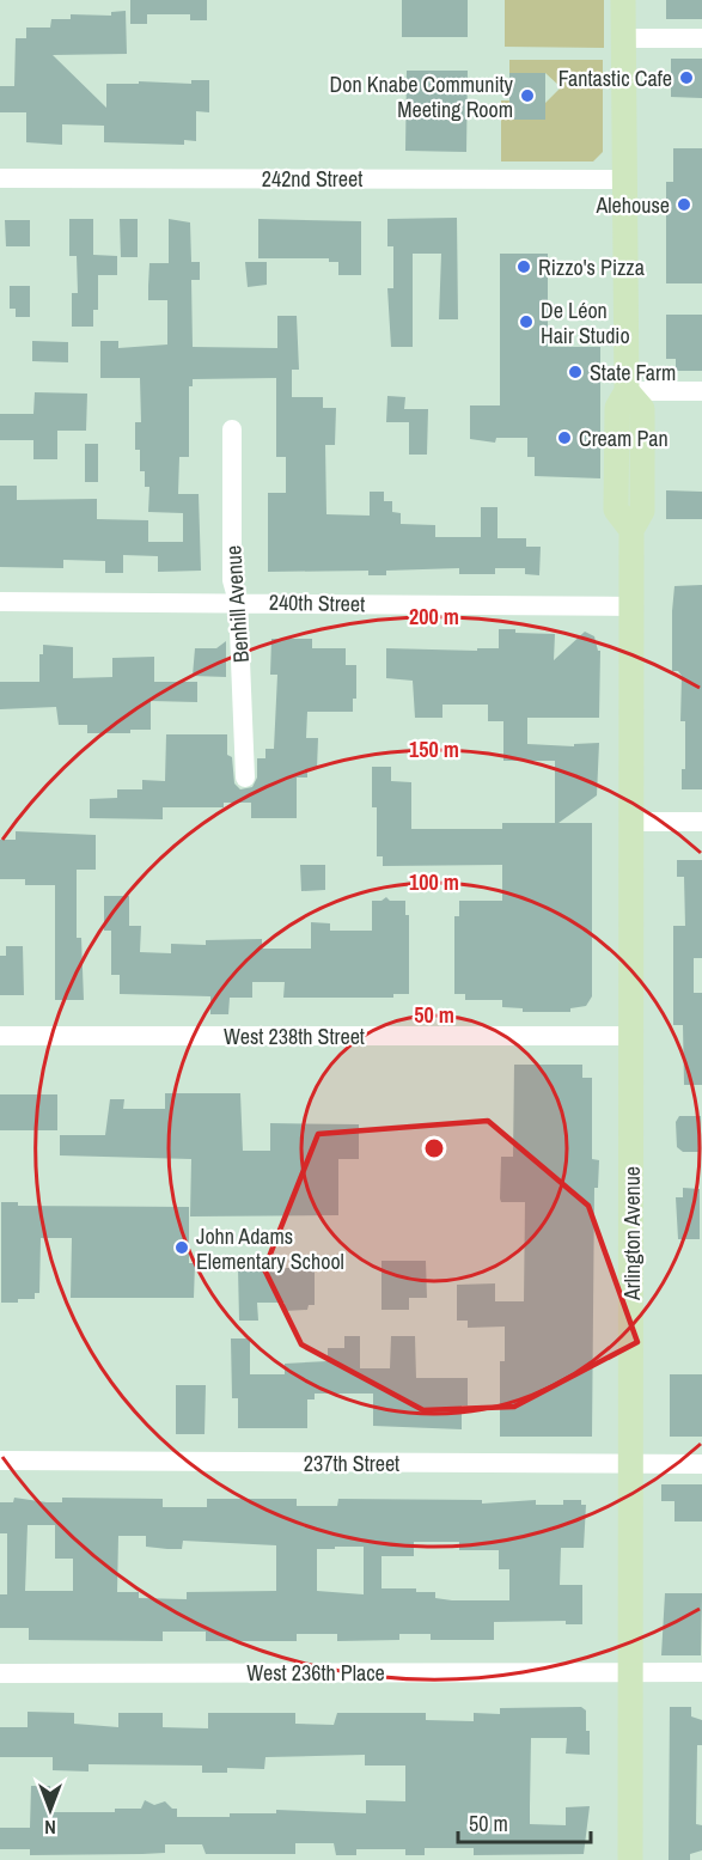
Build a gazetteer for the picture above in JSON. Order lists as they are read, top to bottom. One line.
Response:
{"streets":{"main road":["Arlington Avenue"],"street":["242nd Street","240th Street","Benhill Avenue","West 238th Street","237th Street","West 236th Place"]},"crossings":[["240th Street","Benhill Avenue"],["240th Street","Arlington Avenue"],["West 238th Street","Arlington Avenue"],["Arlington Avenue","237th Street"],["Arlington Avenue","West 236th Place"]],"places":["Fantastic Cafe","Don Knabe Community Meeting Room","Alehouse","Rizzo's Pizza","De Léon Hair Studio","State Farm","Cream Pan","John Adams Elementary School"],"scale_bar":"50 m","north":"bottom","rings":["200 m","150 m","100 m","50 m"]}
